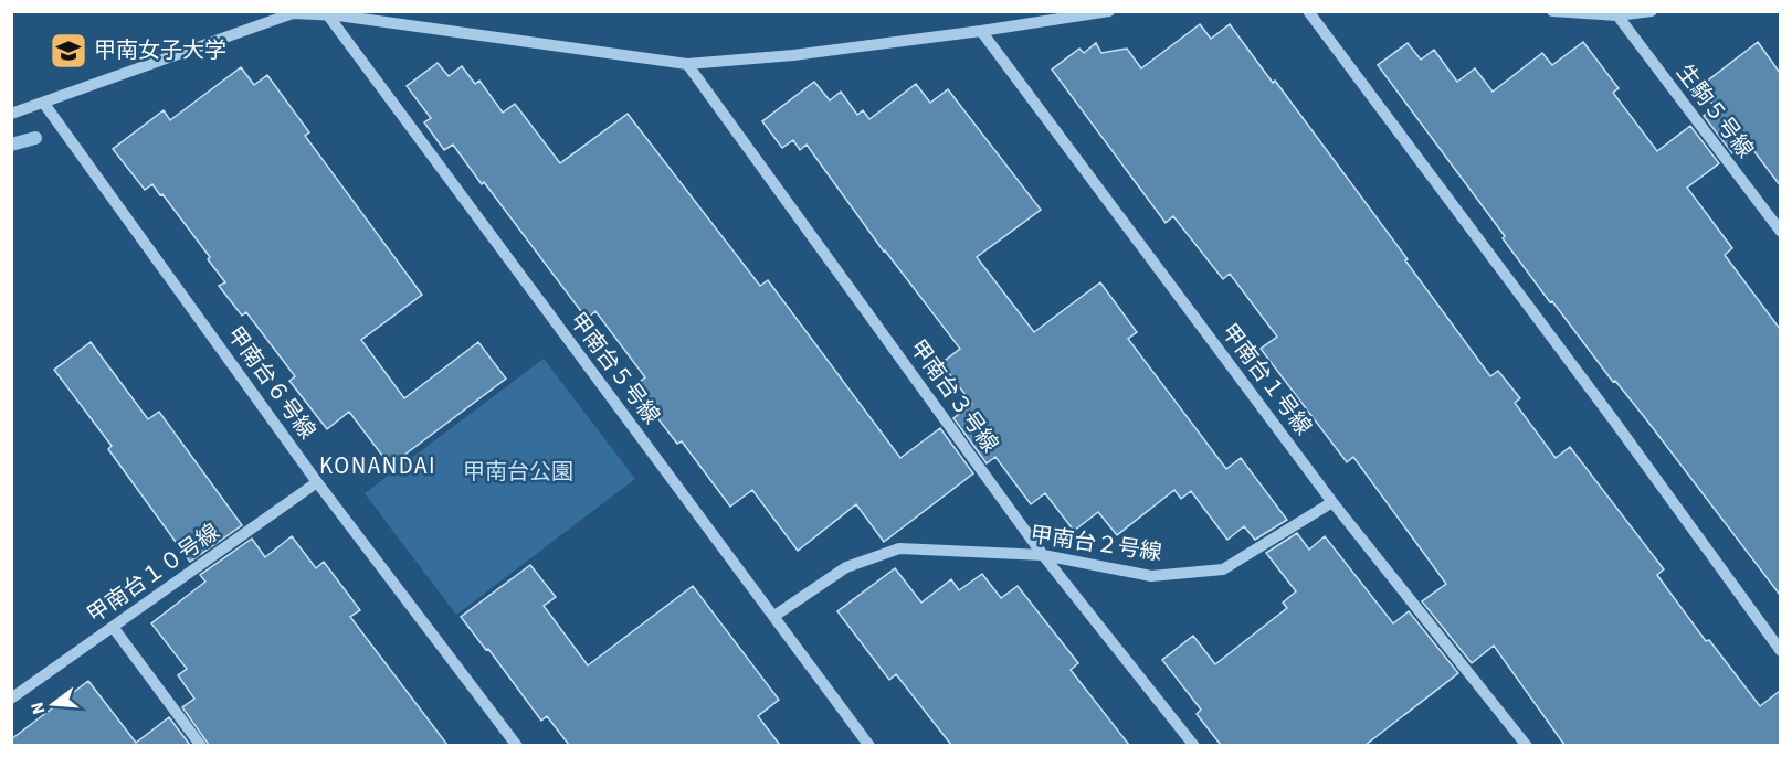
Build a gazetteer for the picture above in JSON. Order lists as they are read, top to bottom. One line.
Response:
{"streets":{"street":["生駒５号線","甲南台５号線","甲南台１号線","甲南台６号線","甲南台３号線","甲南台２号線","甲南台１０号線"]},"crossings":[["甲南台５号線","甲南台２号線"],["甲南台１号線","甲南台２号線"],["甲南台６号線","甲南台１０号線"],["甲南台３号線","甲南台２号線"]],"districts":["KONANDAI"],"parks":["甲南台公園"],"places":{"school or university":["甲南女子大学"]},"north":"left"}
